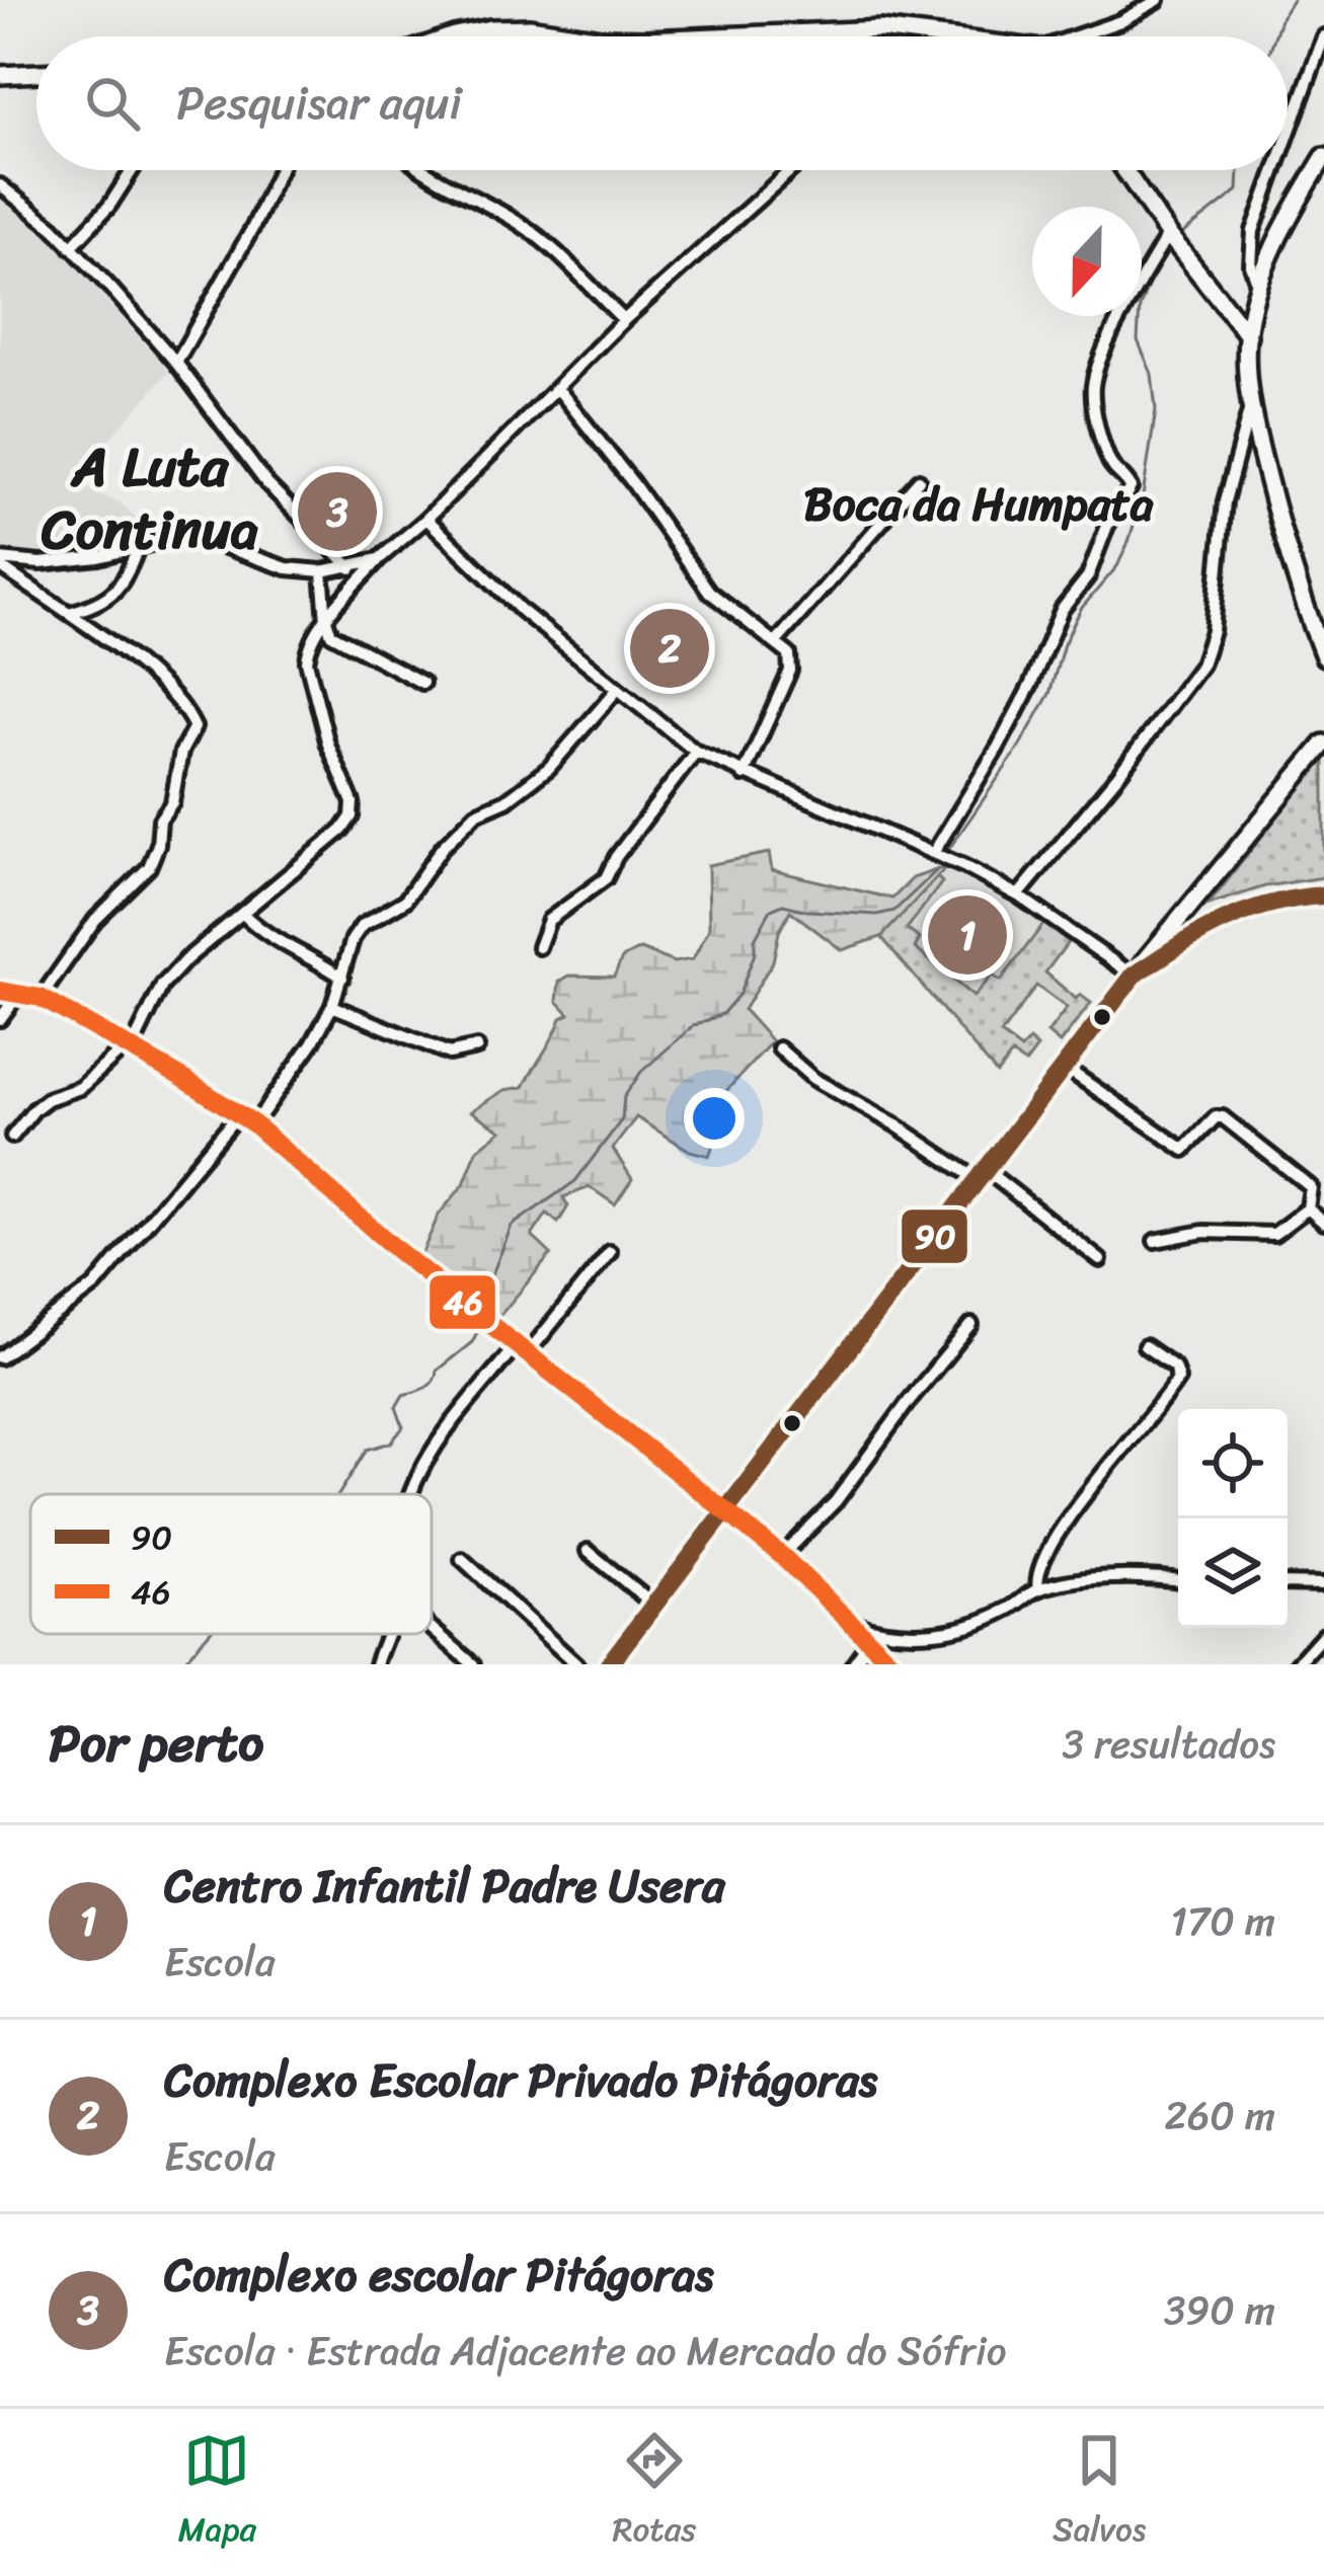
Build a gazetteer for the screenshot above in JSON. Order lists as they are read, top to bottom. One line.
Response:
{"districts":["A Luta Continua","Boca da Humpata"],"lines":["transit line 90","transit line 46"],"legend":["90","46"],"north":"bottom","page":{"search":"Pesquisar aqui","pins":["3","2","1"],"heading":["Por perto","3 resultados"],"list":[{"mark":"1","name":"Centro Infantil Padre Usera","note":"Escola","value":"170 m"},{"mark":"2","name":"Complexo Escolar Privado Pitágoras","note":"Escola","value":"260 m"},{"mark":"3","name":"Complexo escolar Pitágoras","note":"Escola · Estrada Adjacente ao Mercado do Sófrio","value":"390 m"}],"nav":["Mapa","Rotas","Salvos"]}}
